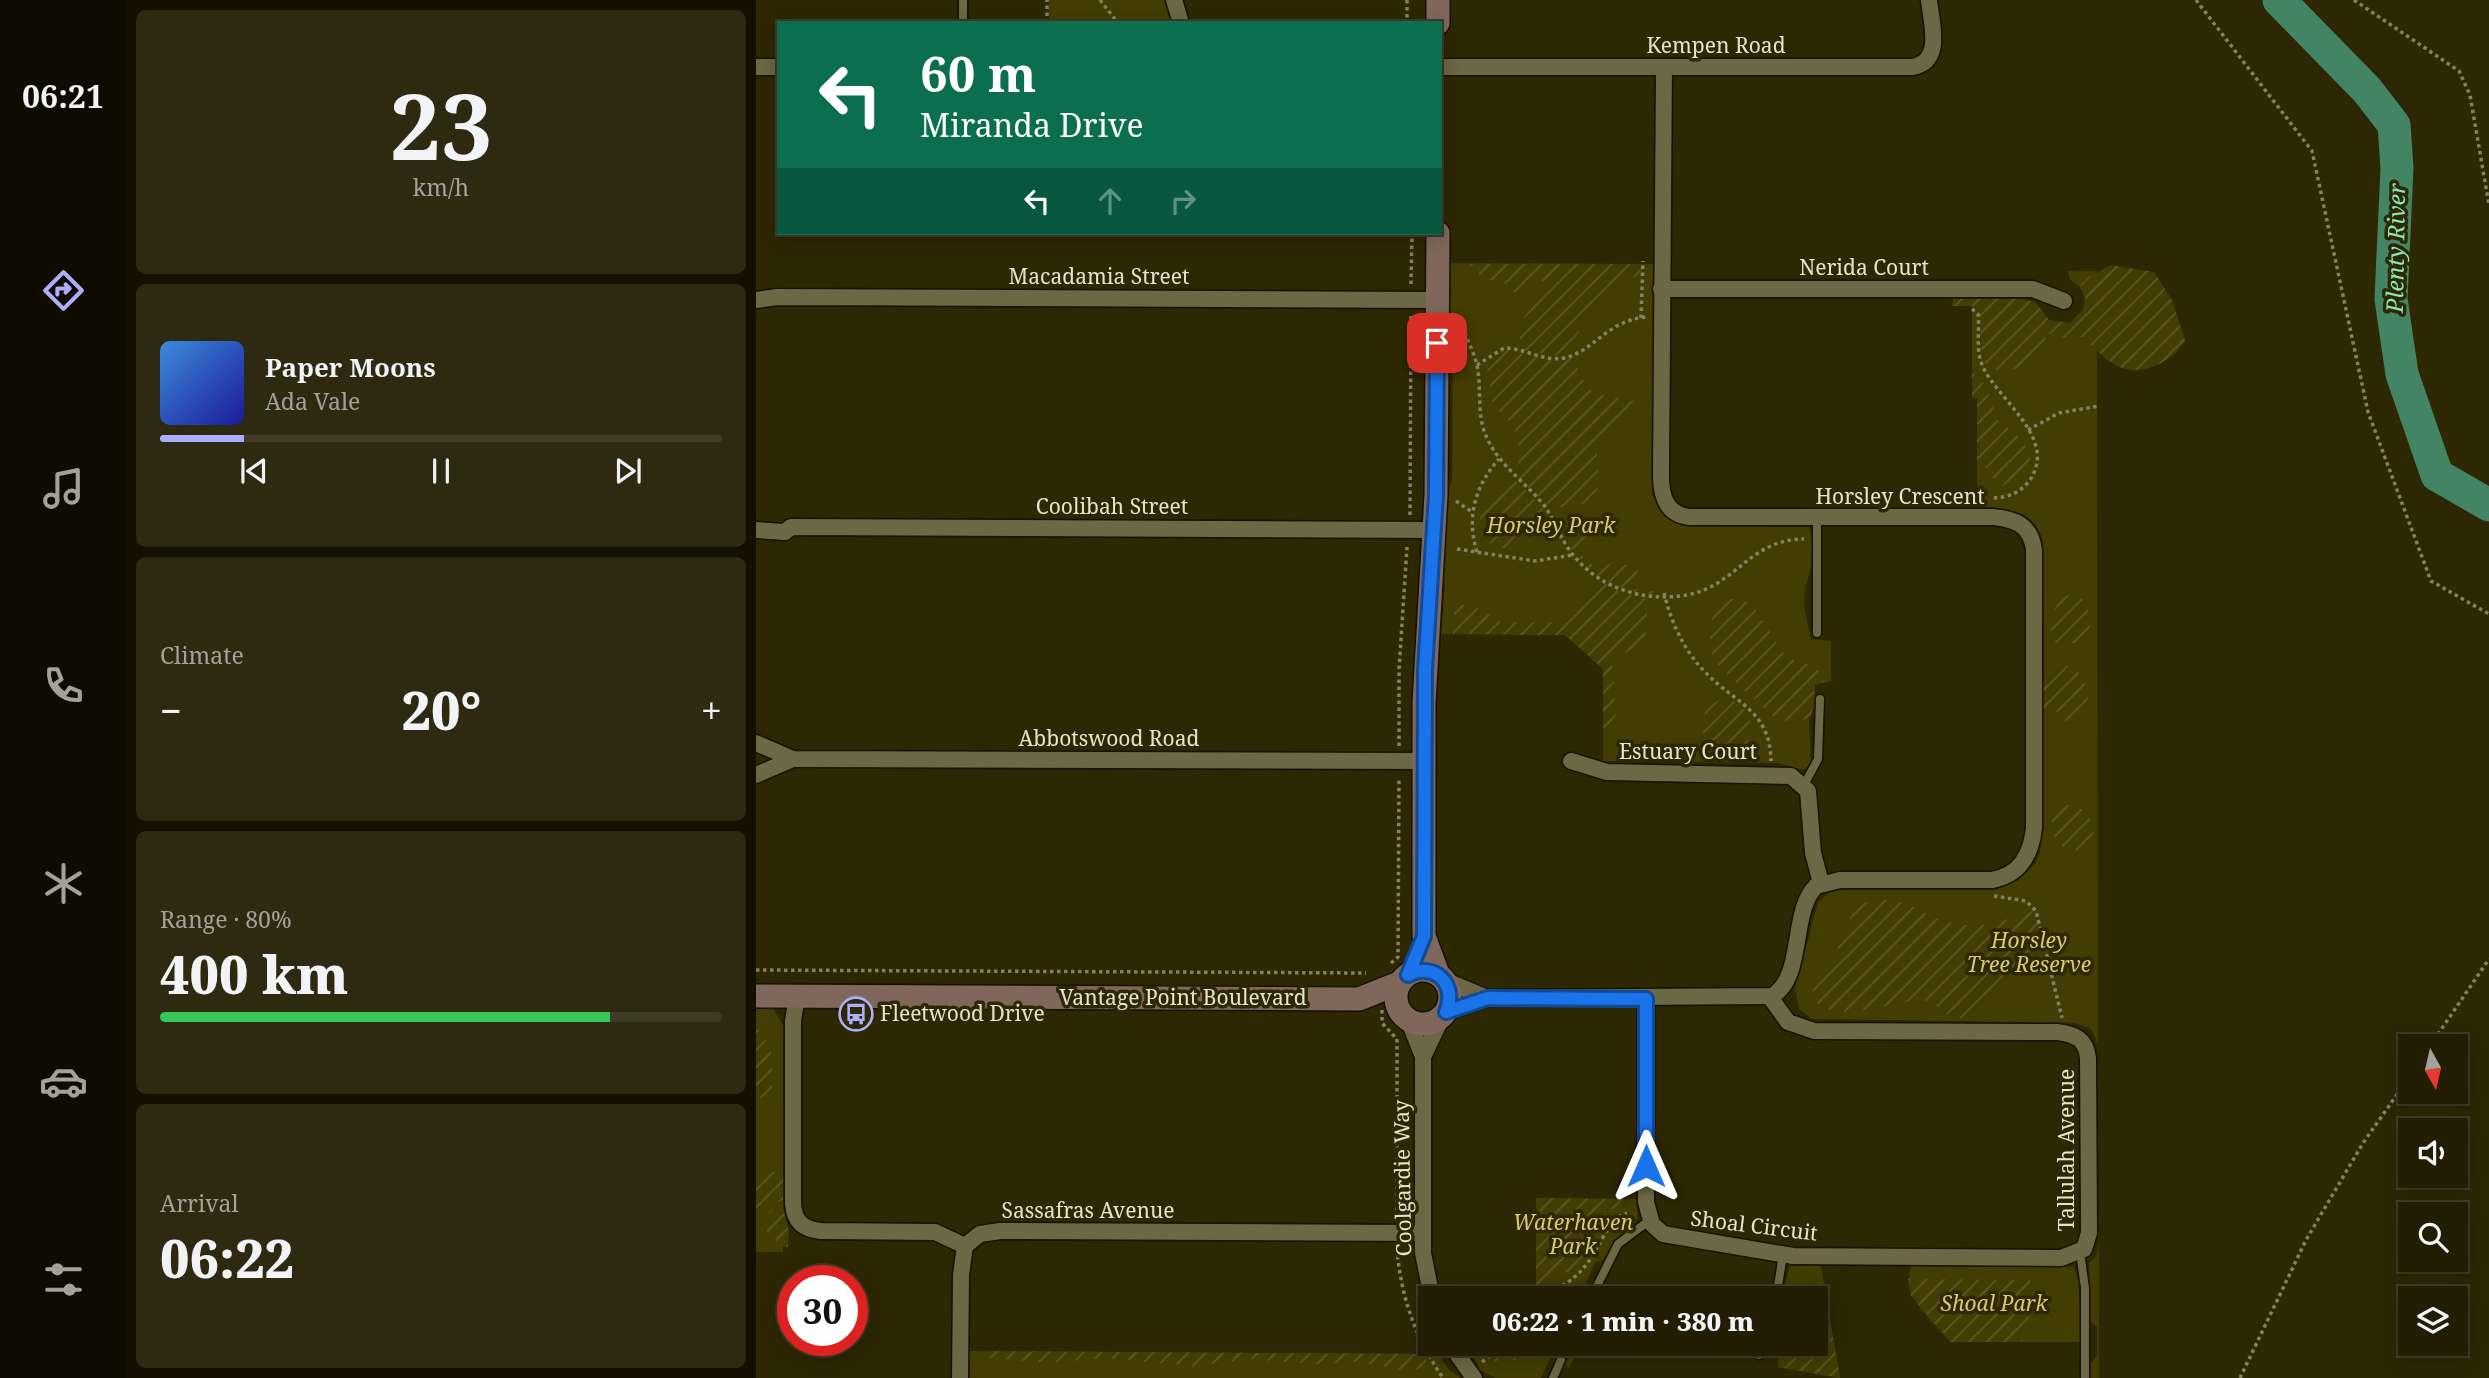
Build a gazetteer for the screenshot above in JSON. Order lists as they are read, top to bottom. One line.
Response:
{"streets":{"street":["Kempen Road","Nerida Court","Macadamia Street","Horsley Crescent","Coolibah Street","Abbotswood Road","Estuary Court","Vantage Point Boulevard","Tallulah Avenue","Coolgardie Way","Sassafras Avenue","Shoal Circuit"]},"crossings":[["Kempen Road","Horsley Crescent"],["Nerida Court","Horsley Crescent"],["Vantage Point Boulevard","Coolgardie Way"],["Tallulah Avenue","Shoal Circuit"],["Coolgardie Way","Sassafras Avenue"]],"water":["Plenty River"],"parks":["Horsley Park","Horsley Tree Reserve","Waterhaven Park","Shoal Park"],"places":{"bus stop":["Fleetwood Drive"]},"north":"bottom","page":{"tabs":"06:21","tile":[["23","km/h"],"Climate",["Range · 80%","400 km"],["Arrival","06:22"]],"turn":["60 m","Miranda Drive"],"song":["Paper Moons","Ada Vale"],"heat":["−","20°","+"],"limit":"30","trip":"06:22 · 1 min · 380 m"}}
